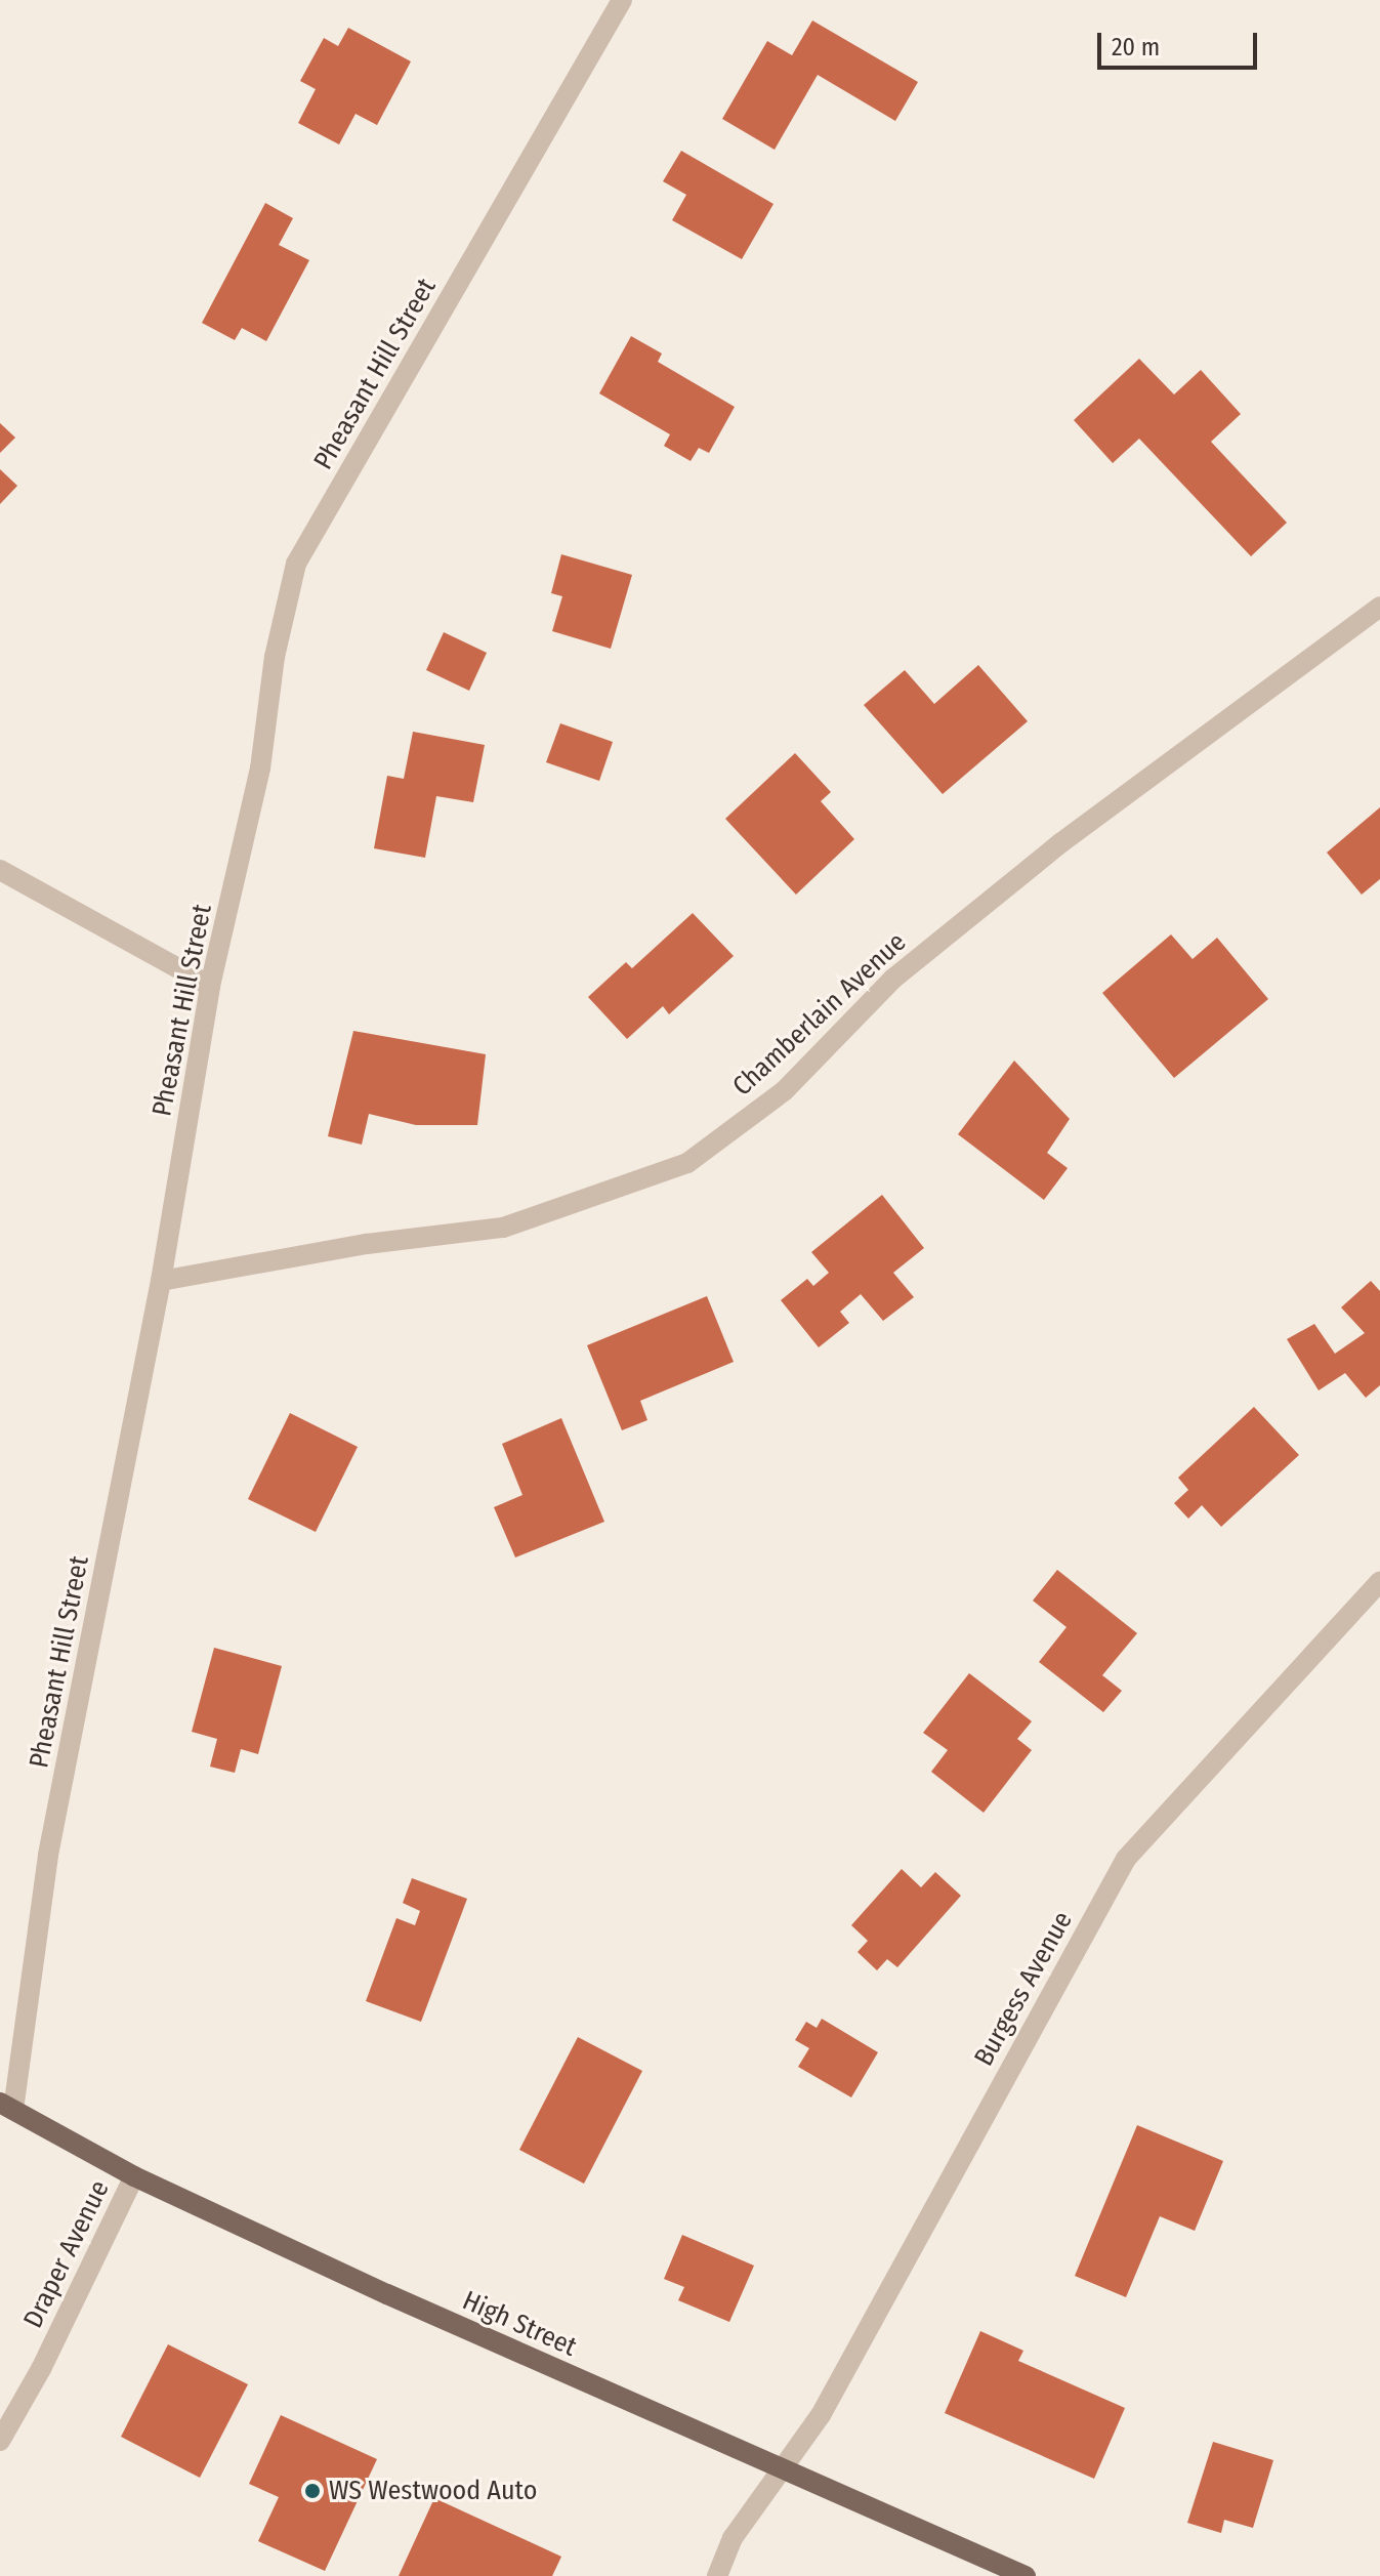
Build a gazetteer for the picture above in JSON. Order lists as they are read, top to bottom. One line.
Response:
{"streets":{"main road":["High Street"],"street":["Pheasant Hill Street","Chamberlain Avenue","Burgess Avenue","Draper Avenue"]},"crossings":[["Pheasant Hill Street","Chamberlain Avenue"],["Pheasant Hill Street","High Street"],["Burgess Avenue","High Street"],["Draper Avenue","High Street"]],"places":["WS Westwood Auto"],"scale_bar":"20 m"}
